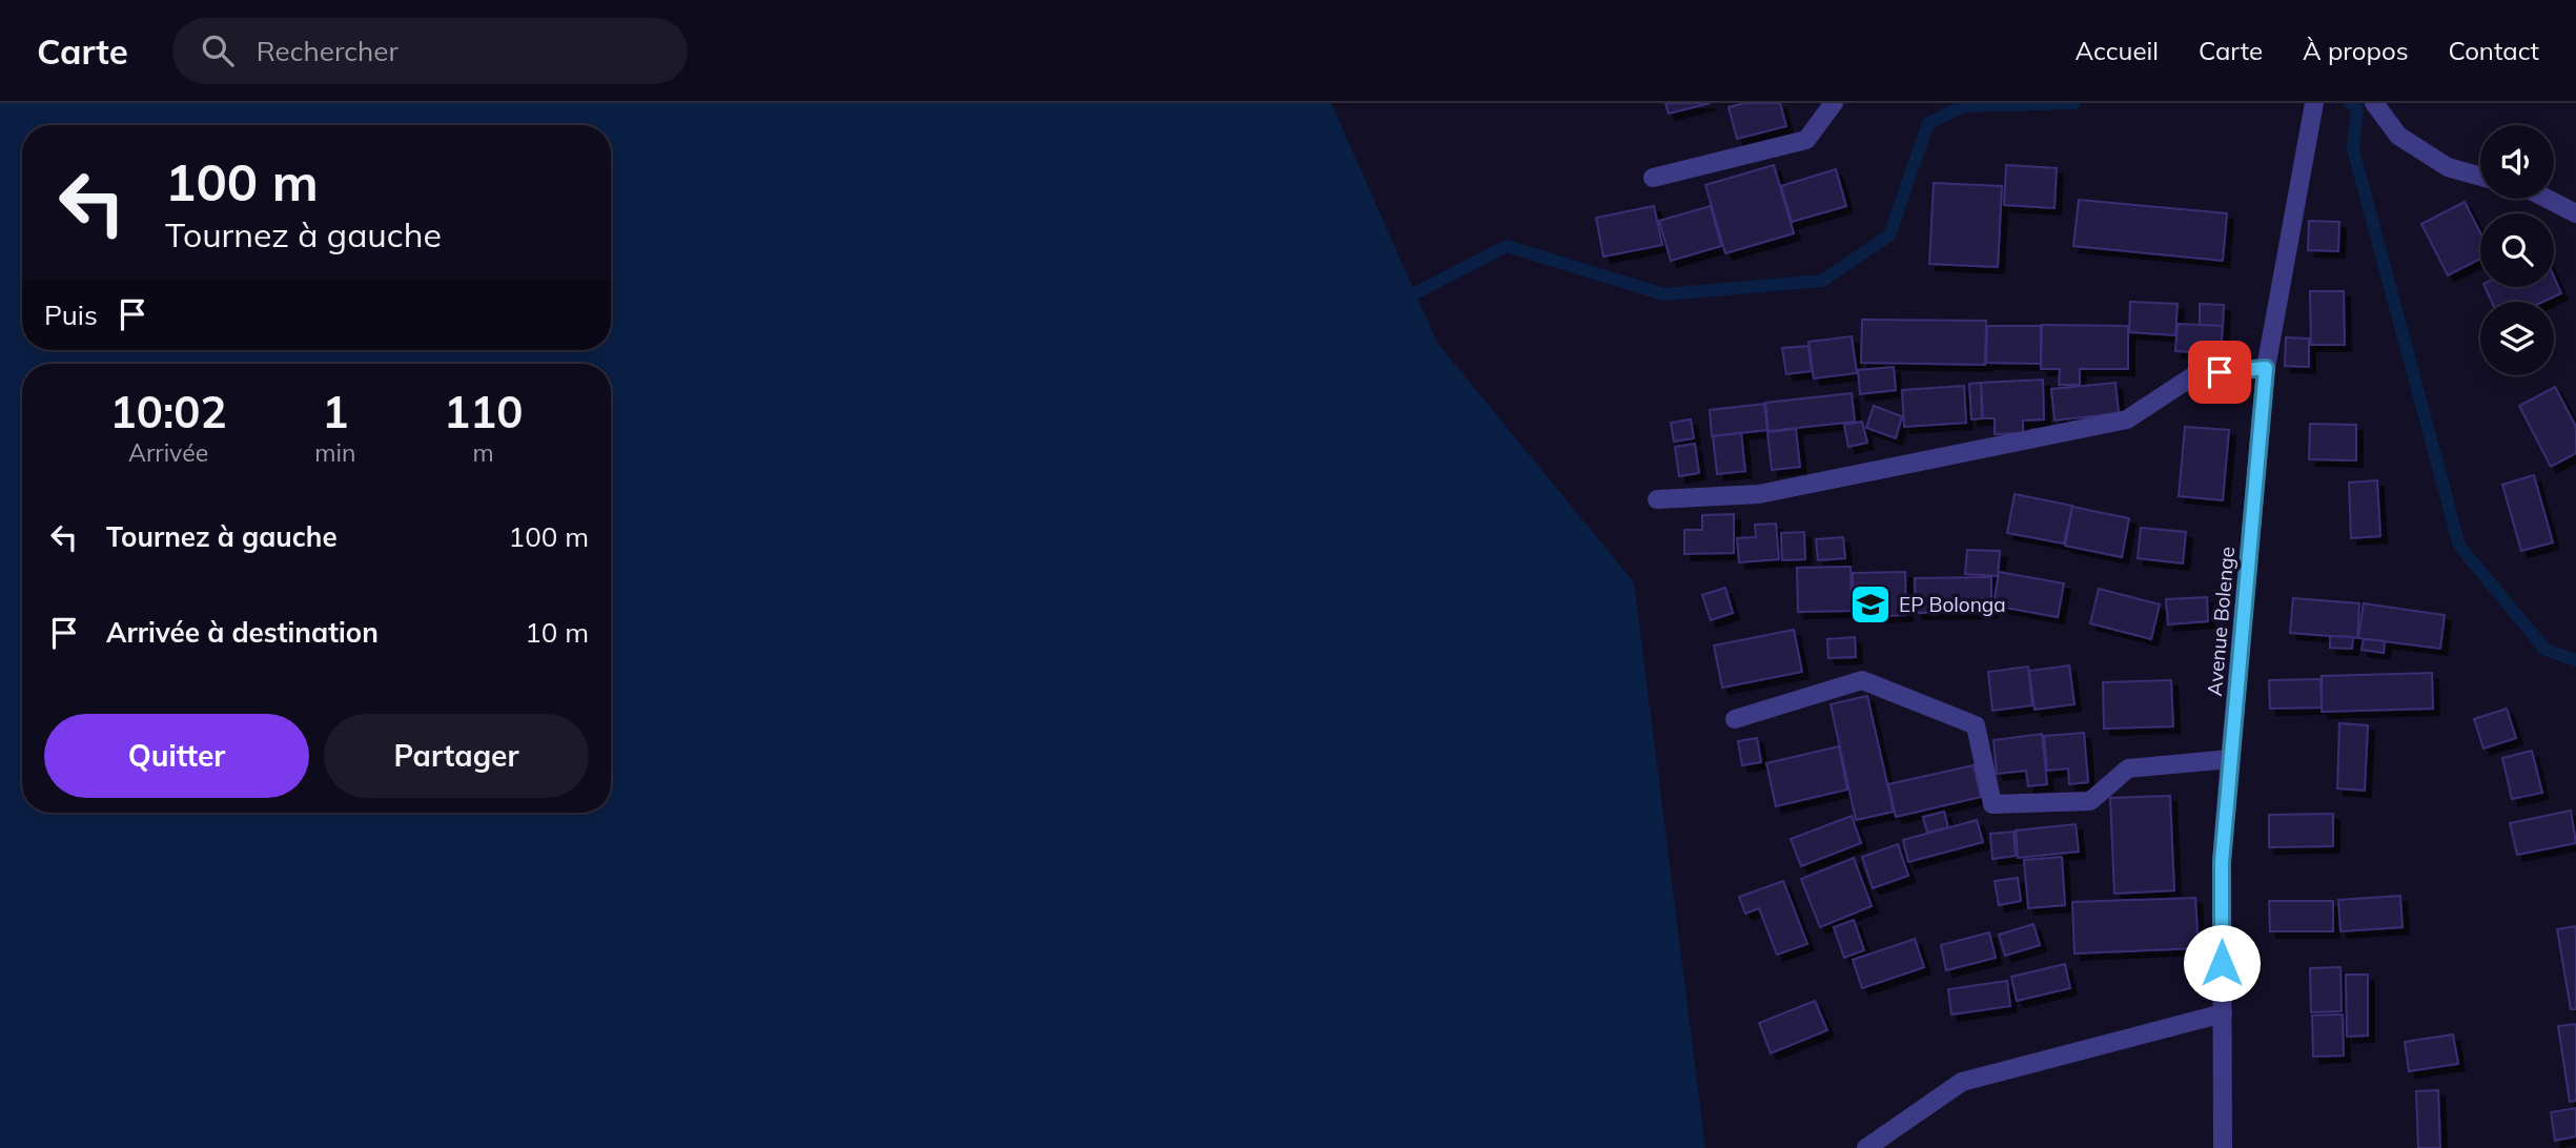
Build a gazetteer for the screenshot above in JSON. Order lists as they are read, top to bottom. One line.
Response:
{"streets":{"street":["Avenue Bolenge"]},"places":{"school or university":["EP Bolonga"]},"page":{"header":"Carte","search":"Rechercher","nav":["Accueil","Carte","À propos","Contact"],"turn":["100 m","Tournez à gauche"],"then":"Puis","eta":["10:02","Arrivée","1","min","110","m"],"list":[{"name":"Tournez à gauche","value":"100 m"},{"name":"Arrivée à destination","value":"10 m"}],"buttons":["Quitter","Partager"]}}
